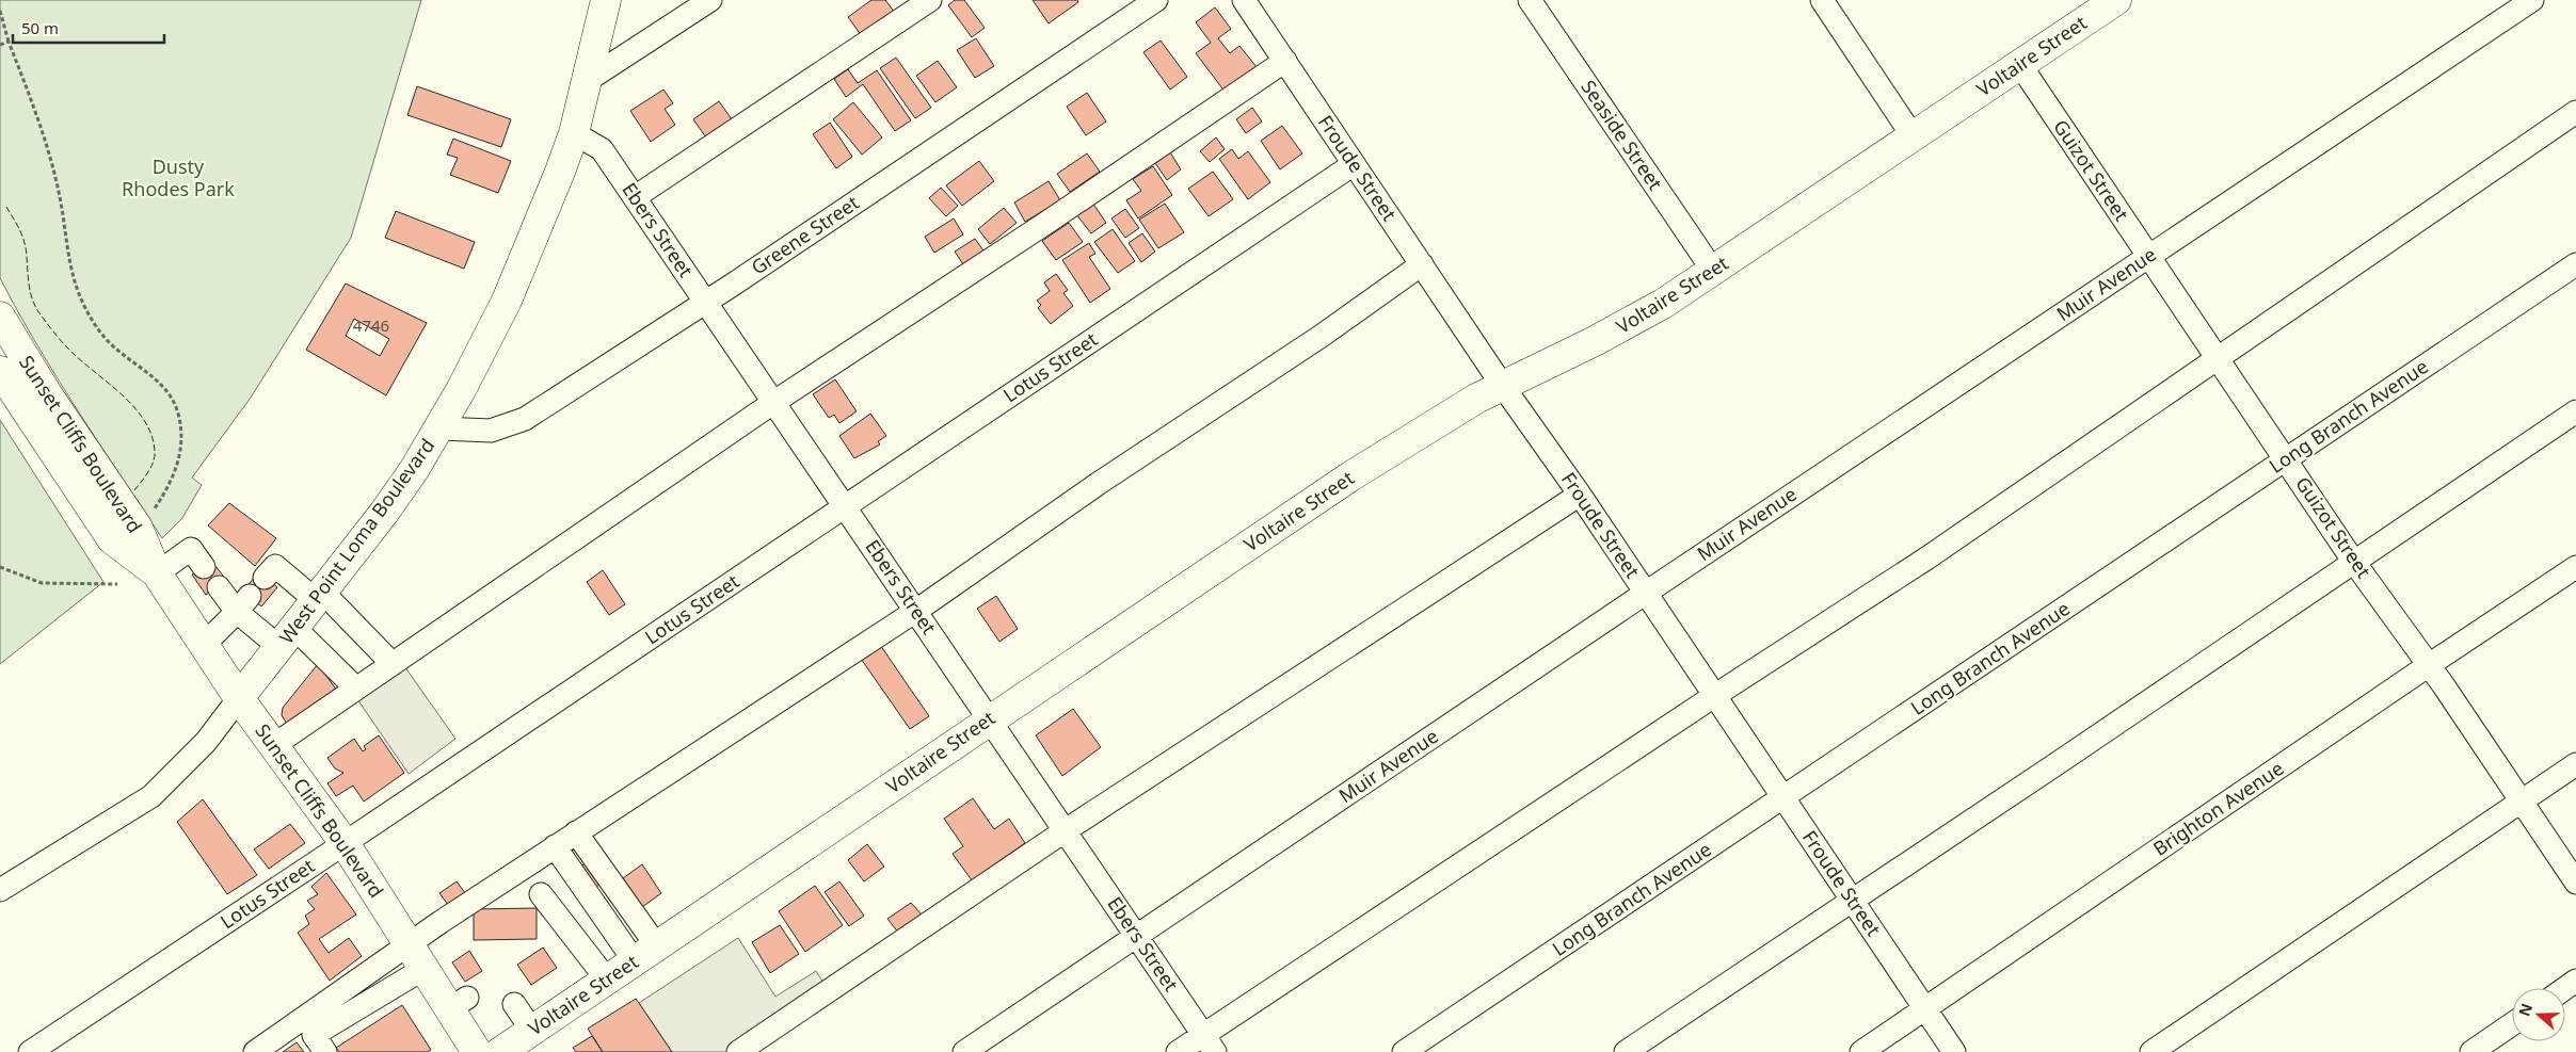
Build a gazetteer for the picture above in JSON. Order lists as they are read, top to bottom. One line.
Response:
{"streets":{"main road":["Voltaire Street","Sunset Cliffs Boulevard","West Point Loma Boulevard"],"street":["Seaside Street","Froude Street","Guizot Street","Ebers Street","Greene Street","Muir Avenue","Lotus Street","Long Branch Avenue","Brighton Avenue"]},"crossings":[["Voltaire Street","Seaside Street"],["Voltaire Street","Froude Street"],["Voltaire Street","Guizot Street"],["Voltaire Street","Ebers Street"],["Froude Street","Muir Avenue"],["Froude Street","Lotus Street"],["Froude Street","Long Branch Avenue"],["Froude Street","Brighton Avenue"],["Guizot Street","Muir Avenue"],["Guizot Street","Long Branch Avenue"],["Guizot Street","Brighton Avenue"],["Ebers Street","Greene Street"],["Ebers Street","Muir Avenue"],["Ebers Street","Lotus Street"],["Ebers Street","West Point Loma Boulevard"],["Greene Street","West Point Loma Boulevard"],["Lotus Street","Sunset Cliffs Boulevard"],["Sunset Cliffs Boulevard","West Point Loma Boulevard"]],"parks":["Dusty Rhodes Park"],"house_numbers":["4746"],"scale_bar":"50 m","north":"left"}
